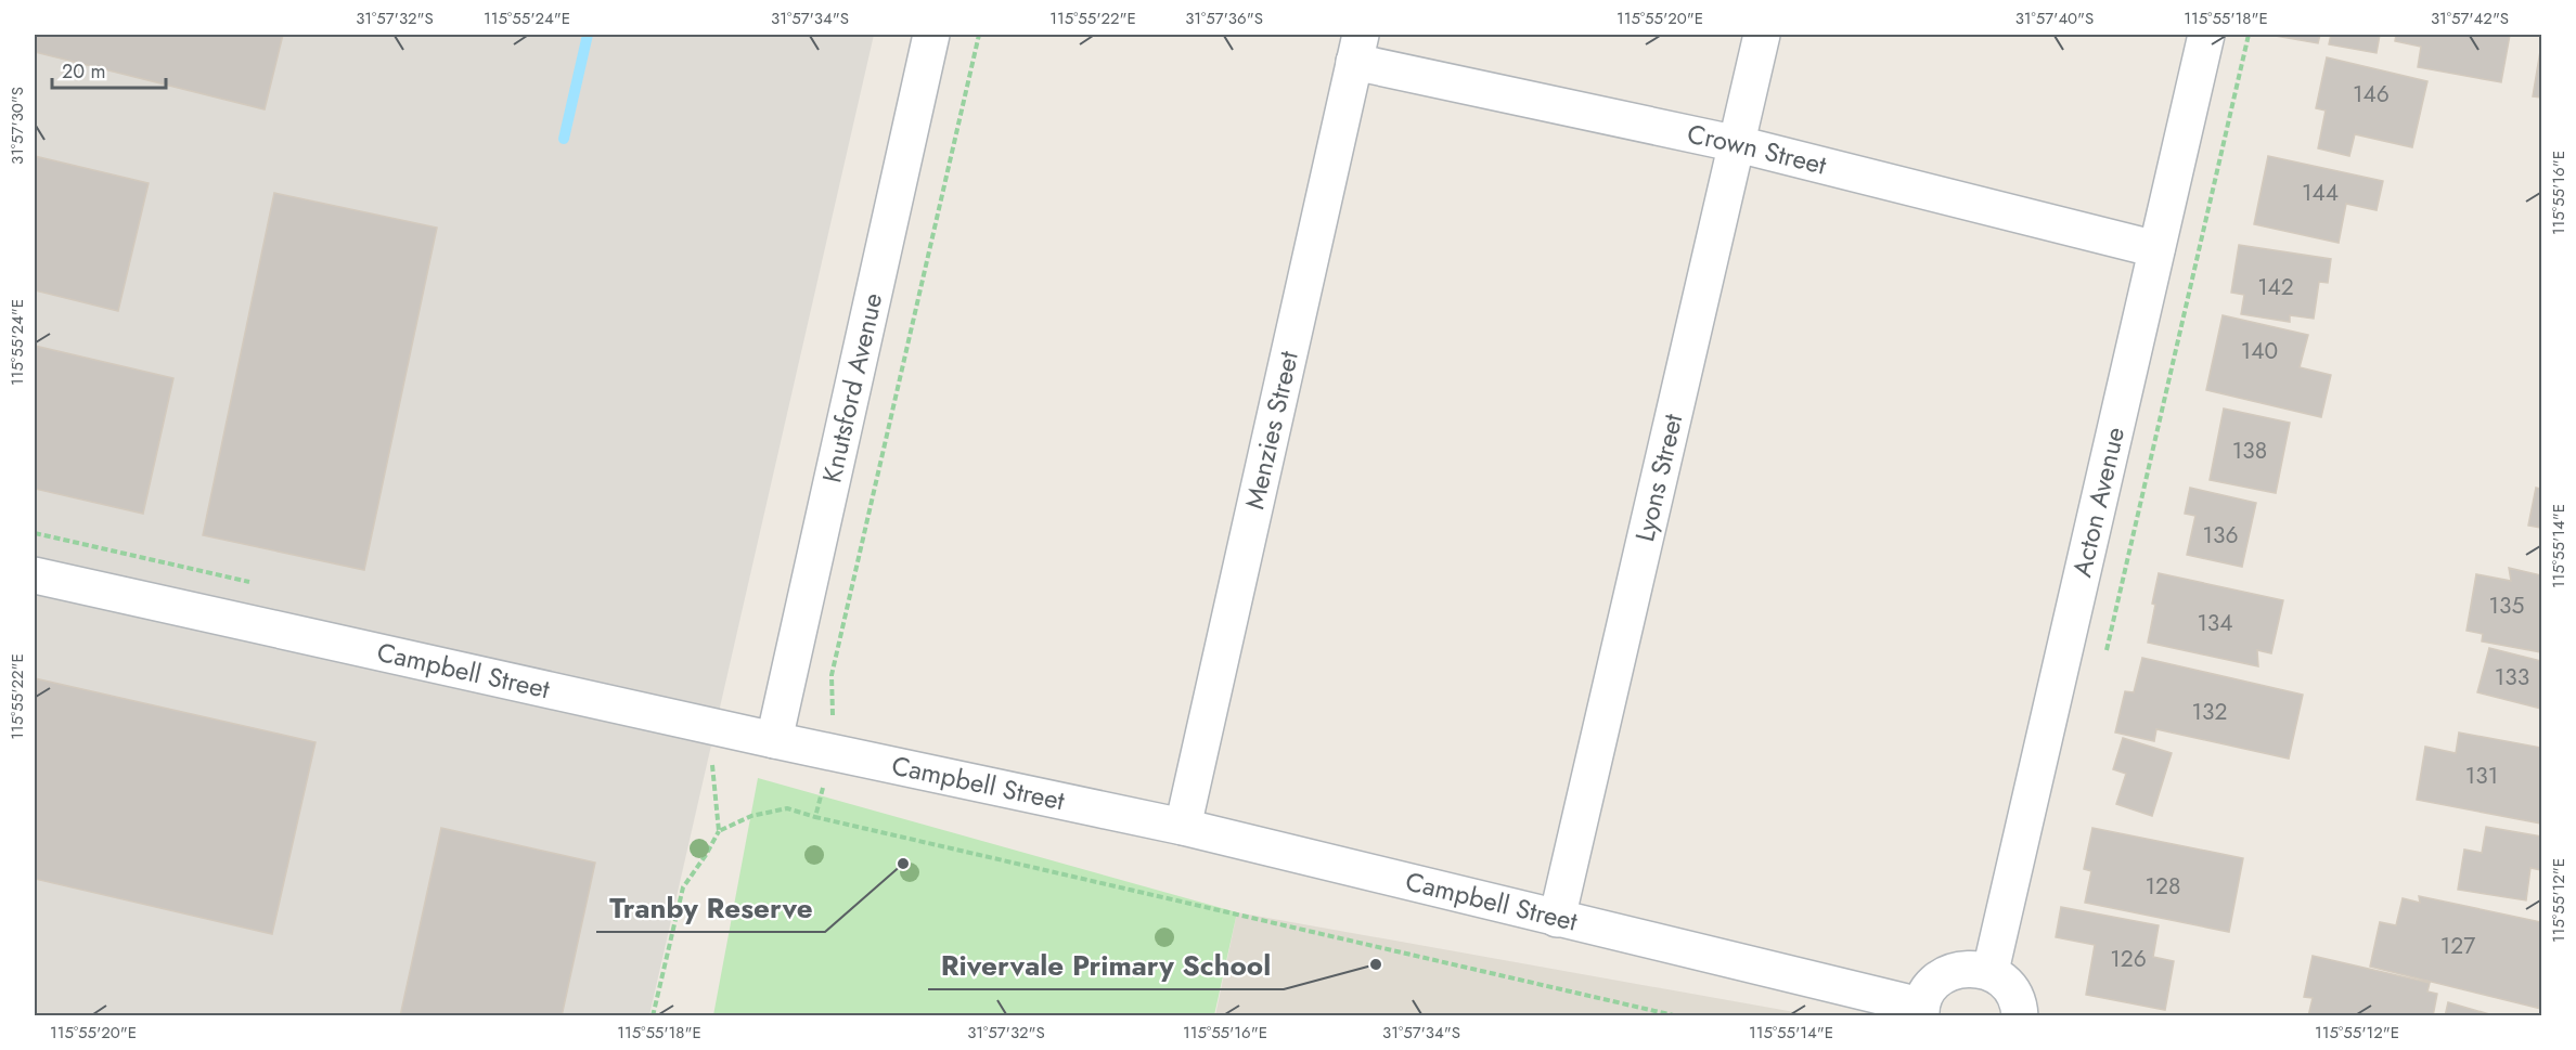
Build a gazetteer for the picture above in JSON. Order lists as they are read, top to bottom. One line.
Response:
{"streets":{"street":["Crown Street","Knutsford Avenue","Menzies Street","Lyons Street","Acton Avenue","Campbell Street"]},"crossings":[["Crown Street","Menzies Street"],["Crown Street","Lyons Street"],["Crown Street","Acton Avenue"],["Knutsford Avenue","Campbell Street"],["Menzies Street","Campbell Street"],["Lyons Street","Campbell Street"]],"places":["Tranby Reserve","Rivervale Primary School"],"house_numbers":["146","144","142","140","138","136","135","134","133","132","131","128","127","126"],"scale_bar":"20 m","coordinates":["31°57'32\"S","115°55'24\"E","31°57'34\"S","115°55'22\"E","31°57'36\"S","115°55'20\"E","31°57'40\"S","115°55'18\"E","31°57'42\"S","31°57'30\"S","115°55'16\"E","115°55'14\"E","115°55'12\"E"]}
